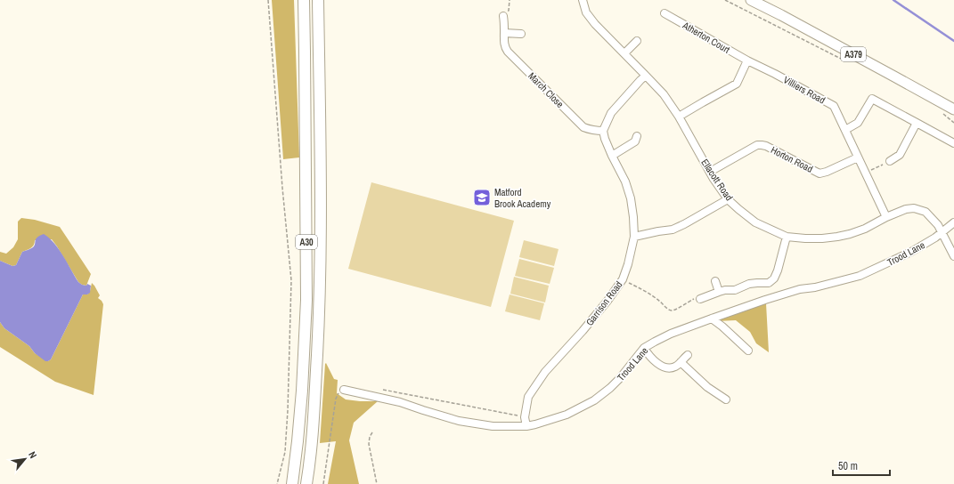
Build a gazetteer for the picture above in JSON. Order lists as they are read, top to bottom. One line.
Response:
{"streets":{"highway":["A30"],"main road":["A379"],"street":["Atherton Court","March Close","Villiers Road","Horton Road","Ellacott Road","Trood Lane","Garrison Road"]},"crossings":[["Atherton Court","Villiers Road"],["March Close","Garrison Road"],["Villiers Road","Horton Road"],["Villiers Road","Ellacott Road"],["Horton Road","Ellacott Road"],["Ellacott Road","Trood Lane"],["Trood Lane","Garrison Road"]],"places":{"school or university":["Matford Brook Academy"]},"scale_bar":"50 m","north":"top right"}
